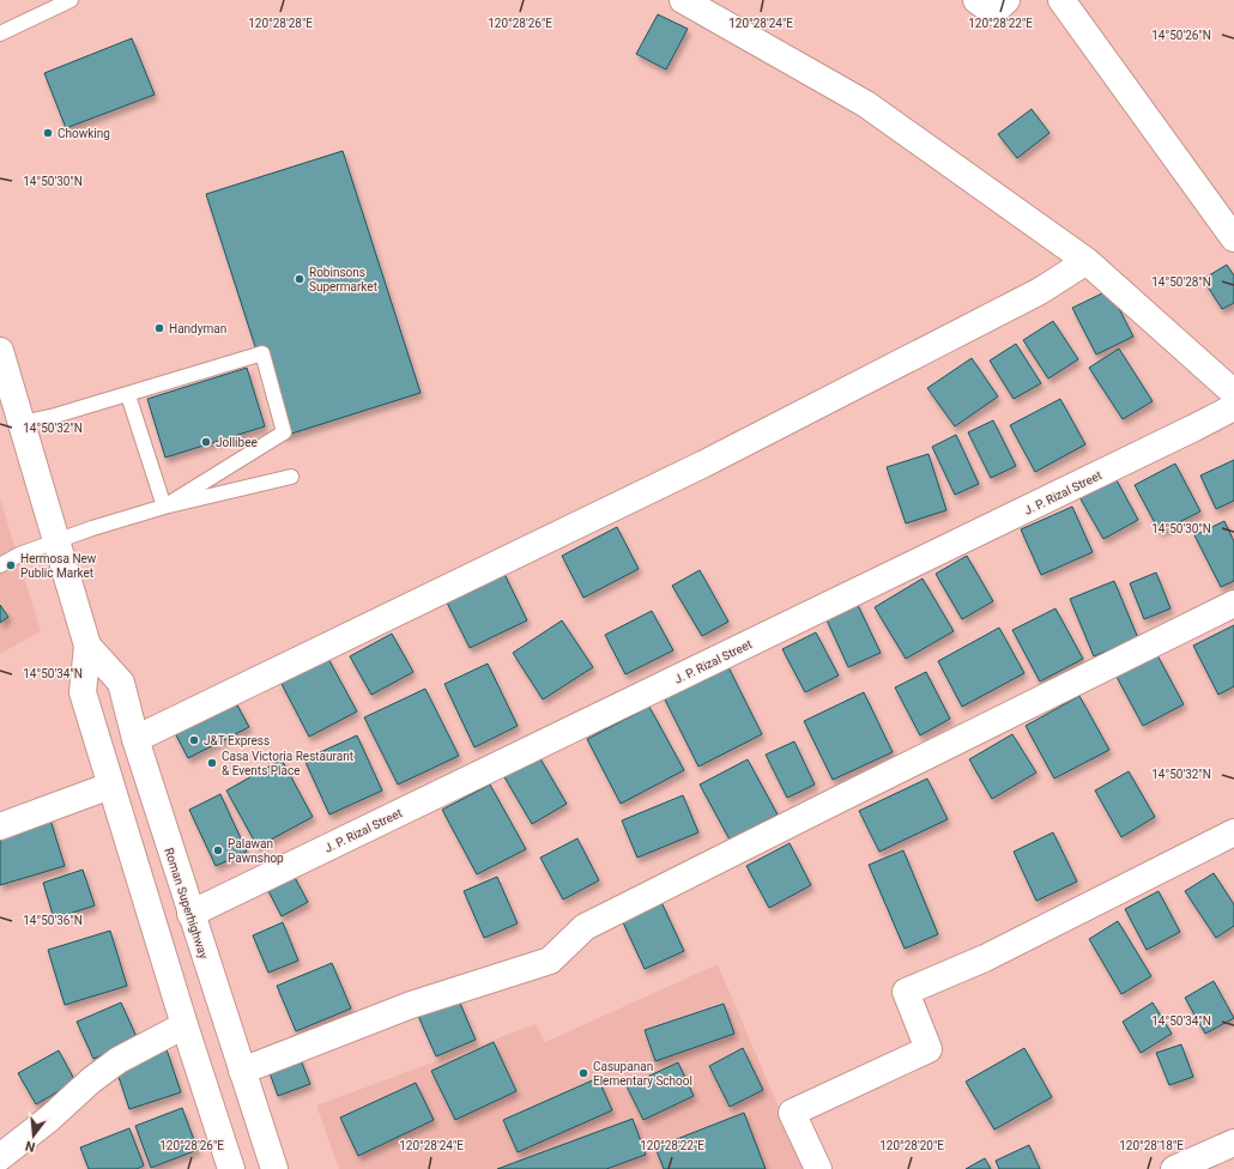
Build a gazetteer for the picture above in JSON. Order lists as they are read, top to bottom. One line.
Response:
{"streets":{"street":["J. P. Rizal Street","Roman Superhighway"]},"crossings":[["J. P. Rizal Street","Roman Superhighway"]],"places":["Chowking","Robinsons Supermarket","Handyman","Jollibee","Hermosa New Public Market","J&T Express","Casa Victoria Restaurant & Events Place","Palawan Pawnshop","Casupanan Elementary School"],"north":"bottom","coordinates":["120°28'28\"E","120°28'26\"E","120°28'24\"E","120°28'22\"E","14°50'26\"N","14°50'30\"N","14°50'28\"N","14°50'32\"N","14°50'34\"N","14°50'36\"N","120°28'20\"E","120°28'18\"E"]}
